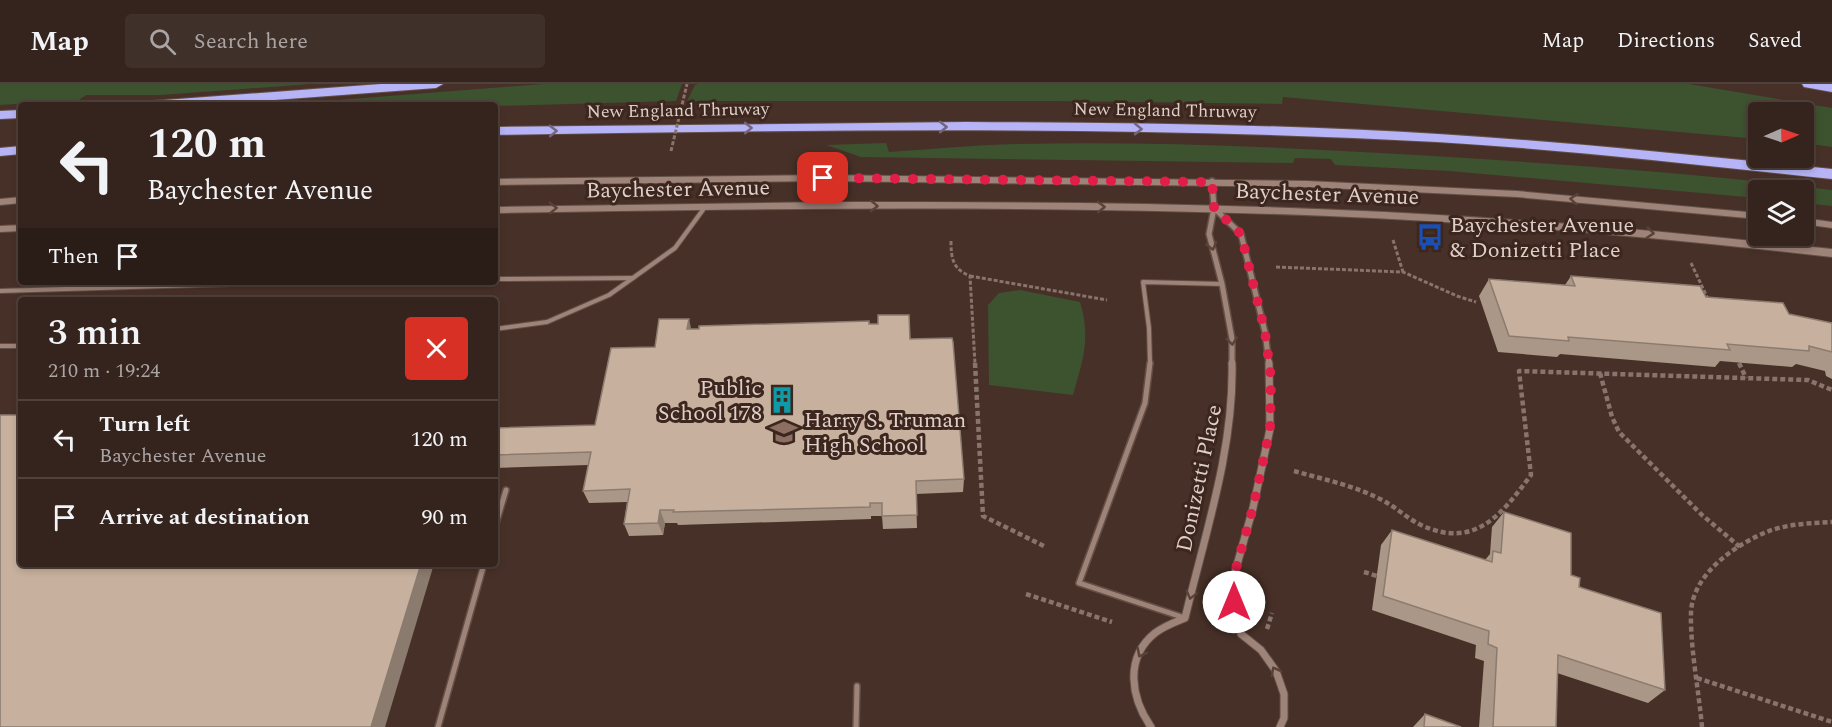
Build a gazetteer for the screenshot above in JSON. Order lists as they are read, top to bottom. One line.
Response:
{"streets":{"highway":["New England Thruway"],"main road":["Baychester Avenue"],"street":["Donizetti Place"]},"crossings":[["Baychester Avenue","Donizetti Place"]],"one_way":["New England Thruway"],"places":{"bus stop":["Baychester Avenue & Donizetti Place"],"building":["Public School 178"],"school or university":["Harry S. Truman High School"]},"north":"right","page":{"header":"Map","search":"Search here","nav":["Map","Directions","Saved"],"turn":["120 m","Baychester Avenue"],"then":"Then","heading":["3 min","210 m · 19:24"],"list":[{"name":"Turn left","note":"Baychester Avenue","value":"120 m"},{"name":"Arrive at destination","value":"90 m"}]}}
